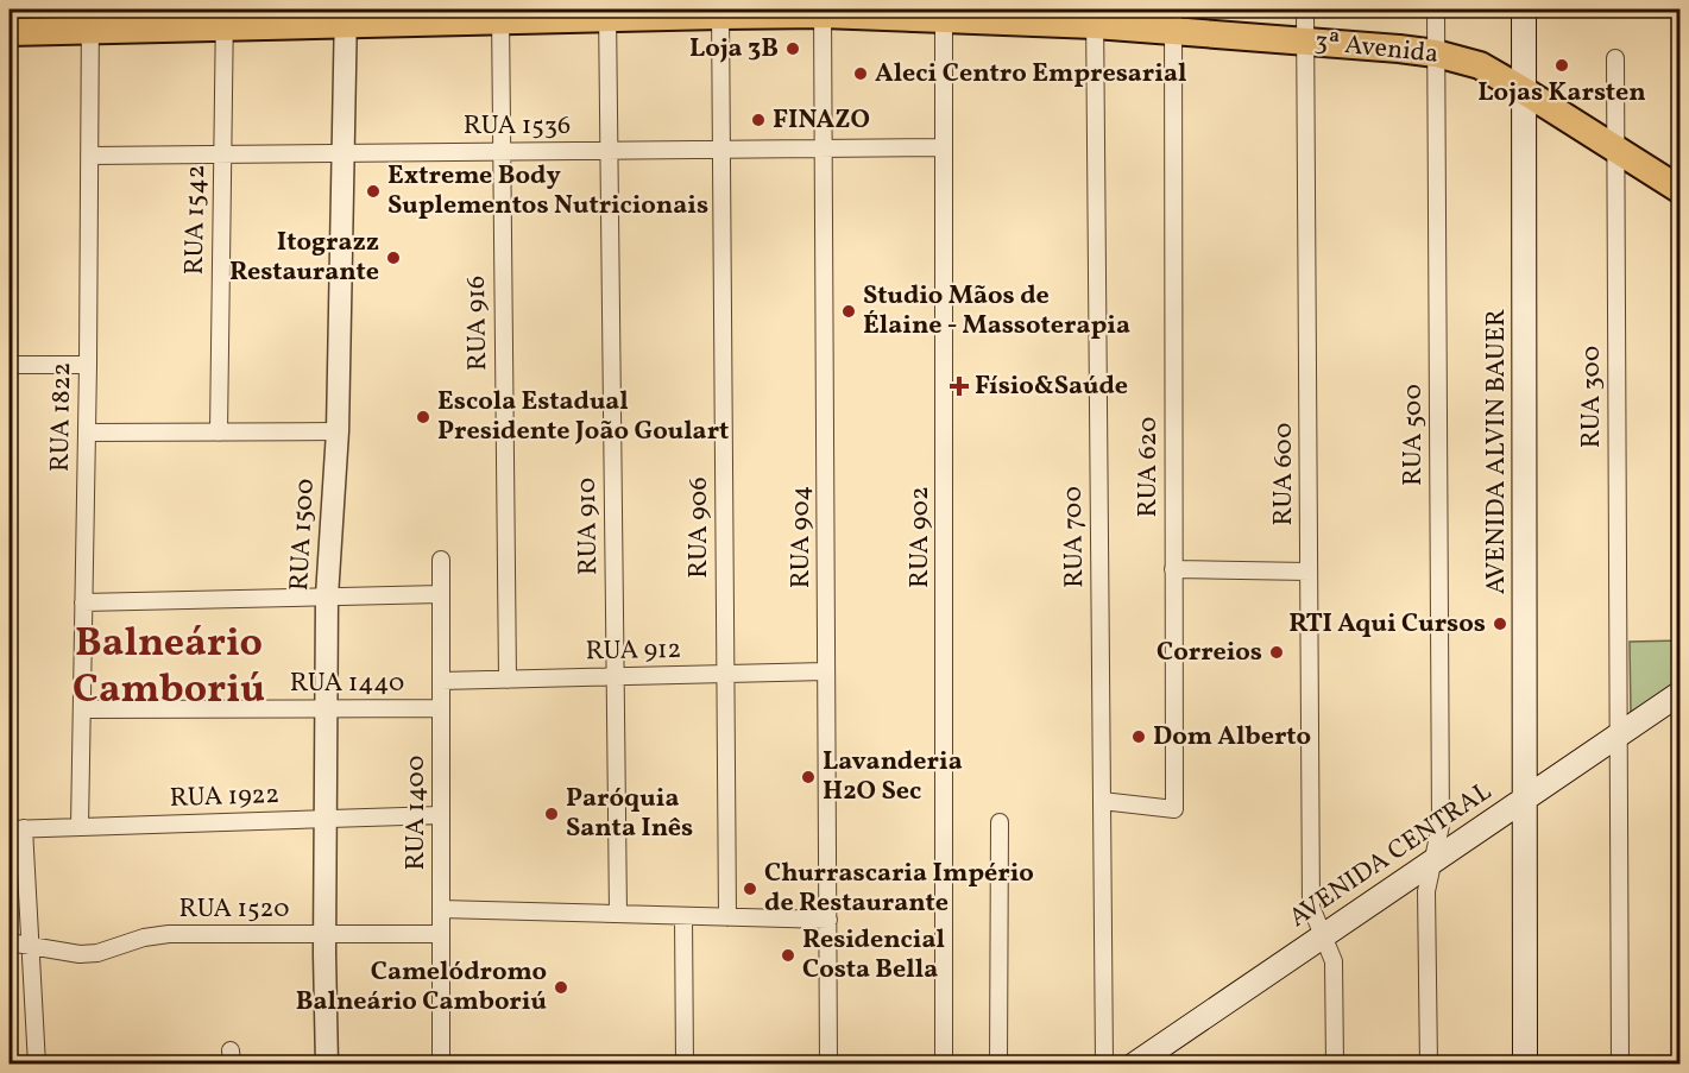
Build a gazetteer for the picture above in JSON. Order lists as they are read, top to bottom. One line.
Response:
{"streets":{"main road":["3ª Avenida","AVENIDA ALVIN BAUER","AVENIDA CENTRAL"],"street":["RUA 1536","RUA 1542","RUA 916","RUA 300","RUA 1822","RUA 500","RUA 620","RUA 600","RUA 910","RUA 906","RUA 1500","RUA 904","RUA 902","RUA 700","RUA 912","RUA 1440","RUA 1922","RUA 1400","RUA 1520"]},"crossings":[["3ª Avenida","RUA 1542"],["3ª Avenida","RUA 916"],["3ª Avenida","RUA 300"],["3ª Avenida","RUA 1822"],["3ª Avenida","RUA 500"],["3ª Avenida","AVENIDA ALVIN BAUER"],["3ª Avenida","RUA 620"],["3ª Avenida","RUA 600"],["3ª Avenida","RUA 910"],["3ª Avenida","RUA 906"],["3ª Avenida","RUA 1500"],["3ª Avenida","RUA 904"],["3ª Avenida","RUA 902"],["3ª Avenida","RUA 700"],["RUA 1536","RUA 1542"],["RUA 1536","RUA 916"],["RUA 1536","RUA 1822"],["RUA 1536","RUA 910"],["RUA 1536","RUA 906"],["RUA 1536","RUA 1500"],["RUA 1536","RUA 904"],["RUA 1536","RUA 902"],["RUA 916","RUA 912"],["RUA 300","AVENIDA CENTRAL"],["RUA 1822","RUA 1440"],["RUA 1822","RUA 1922"],["RUA 500","AVENIDA CENTRAL"],["AVENIDA ALVIN BAUER","AVENIDA CENTRAL"],["RUA 620","RUA 700"],["RUA 600","AVENIDA CENTRAL"],["RUA 910","RUA 912"],["RUA 906","RUA 912"],["RUA 1500","RUA 1440"],["RUA 1500","RUA 1922"],["RUA 1500","RUA 1520"],["RUA 904","RUA 912"],["RUA 912","RUA 1400"],["RUA 1440","RUA 1400"],["RUA 1922","RUA 1400"],["RUA 1400","RUA 1520"]],"districts":["Balneário Camboriú"],"places":{"other":["Loja 3B","Lojas Karsten","Aleci Centro Empresarial","FINAZO","Extreme Body Suplementos Nutricionais","Itograzz Restaurante","Studio Mãos de Élaine - Massoterapia","Escola Estadual Presidente João Goulart","RTI Aqui Cursos","Correios","Dom Alberto","Lavanderia H2O Sec","Paróquia Santa Inês","Churrascaria Império de Restaurante","Residencial Costa Bella","Camelódromo Balneário Camboriú"],"health":["Físio&Saúde"]}}
